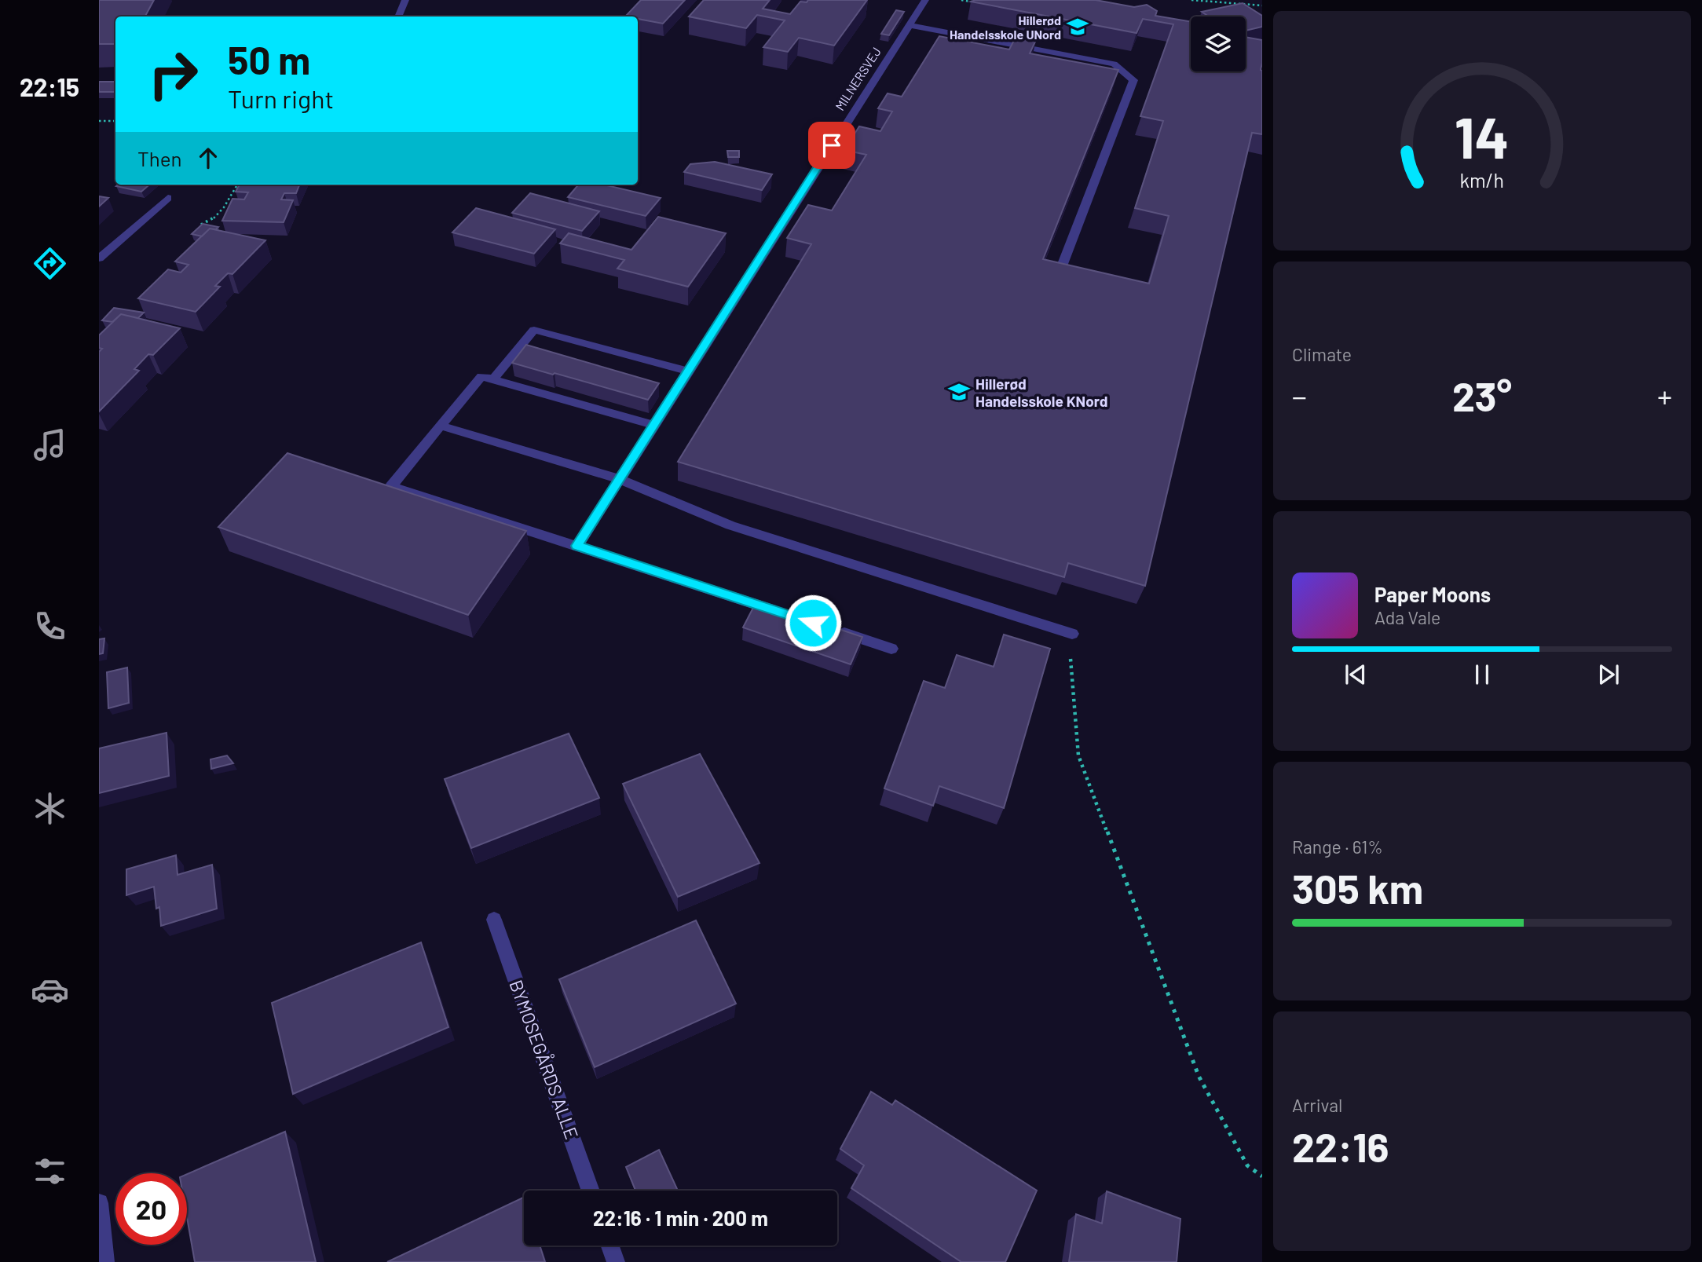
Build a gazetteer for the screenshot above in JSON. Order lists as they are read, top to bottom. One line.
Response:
{"streets":{"street":["MILNERSVEJ","BYMOSEGÅRDS ALLE"]},"places":{"school or university":["Hillerød Handelsskole UNord","Hillerød Handelsskole KNord"]},"page":{"tabs":"22:15","turn":["50 m","Turn right"],"then":"Then","tile":["Climate",["Range · 61%","305 km"],["Arrival","22:16"]],"heat":["−","23°","+"],"song":["Paper Moons","Ada Vale"],"limit":"20","trip":"22:16 · 1 min · 200 m","gauge":["14","km/h"]}}
